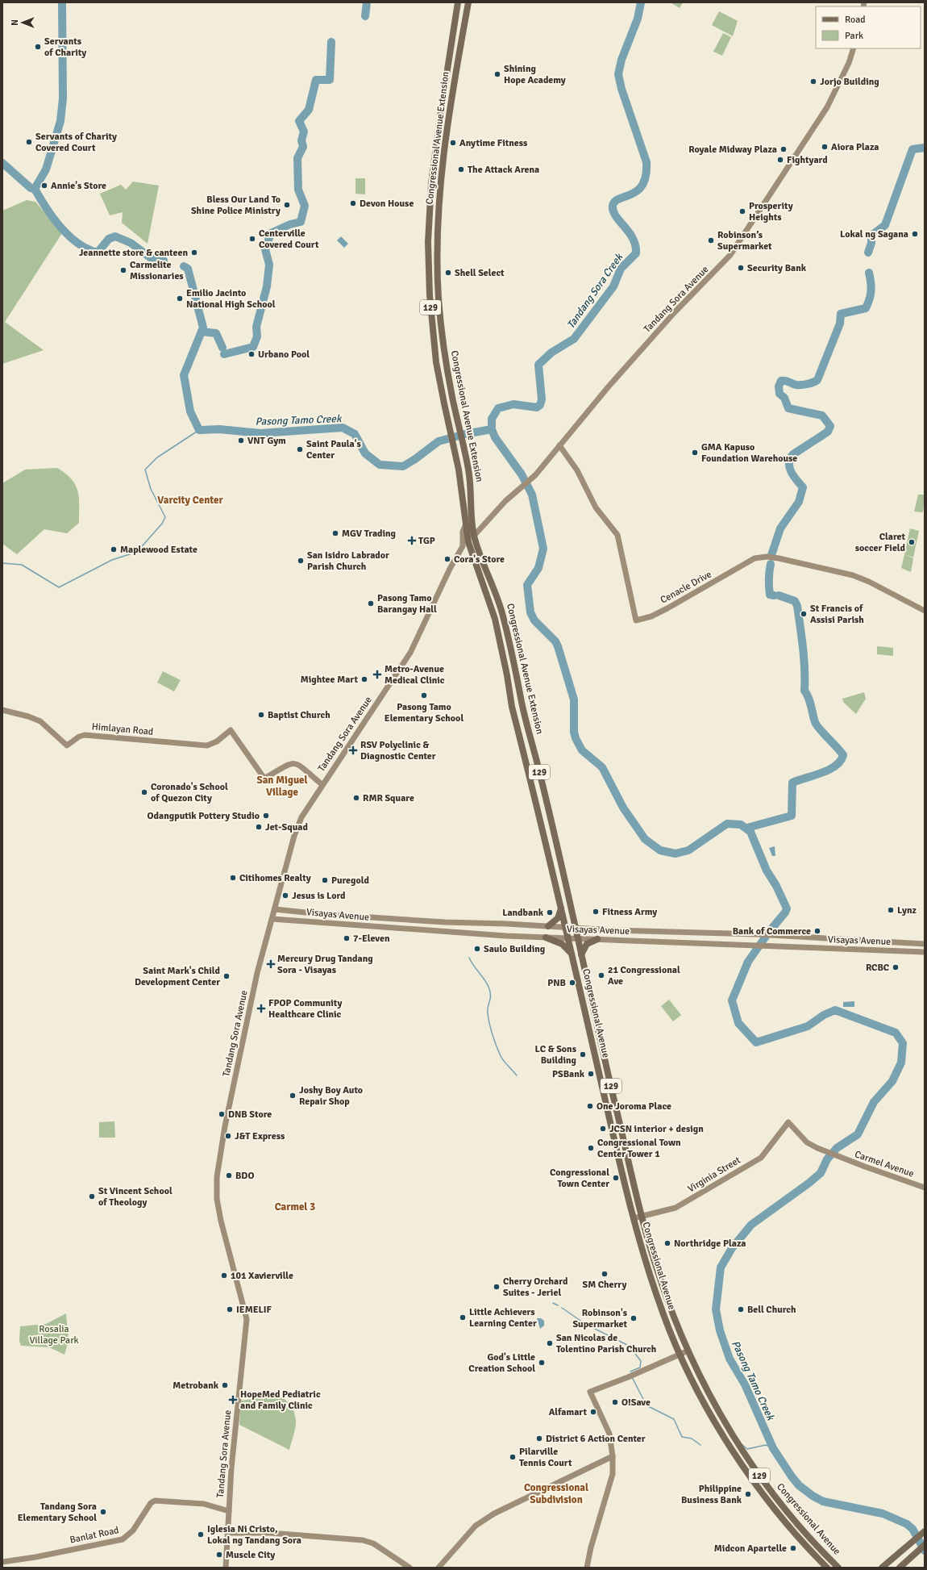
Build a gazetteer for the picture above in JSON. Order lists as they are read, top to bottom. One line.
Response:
{"streets":{"main road":["Congressional Avenue Extension","Tandang Sora Avenue","129","Cenacle Drive","Himlayan Road","Visayas Avenue","Congressional Avenue","Carmel Avenue","Virginia Street","Banlat Road"]},"crossings":[["Congressional Avenue Extension","Tandang Sora Avenue"],["Congressional Avenue Extension","Visayas Avenue"],["Congressional Avenue Extension","Congressional Avenue"],["Tandang Sora Avenue","Cenacle Drive"],["Tandang Sora Avenue","Himlayan Road"],["Tandang Sora Avenue","Visayas Avenue"],["Tandang Sora Avenue","Banlat Road"],["Visayas Avenue","Congressional Avenue"],["Congressional Avenue","Virginia Street"],["Carmel Avenue","Virginia Street"]],"districts":["Varcity Center","San Miguel Village","Carmel 3","Congressional Subdivision"],"water":["Tandang Sora Creek","Pasong Tamo Creek"],"parks":["Rosalia Village Park"],"places":{"other":["Servants of Charity","Shining Hope Academy","Jorjo Building","Servants of Charity Covered Court","Anytime Fitness","Aiora Plaza","Royale Midway Plaza","Fightyard","The Attack Arena","Annie's Store","Devon House","Bless Our Land To Shine Police Ministry","Prosperity Heights","Lokal ng Sagana","Centerville Covered Court","Robinson’s Supermarket","Jeannette store & canteen","Security Bank","Carmelite Missionaries","Shell Select","Emilio Jacinto National High School","Urbano Pool","VNT Gym","Saint Paula's Center","GMA Kapuso Foundation Warehouse","MGV Trading","Claret soccer Field","Maplewood Estate","Cora's Store","San Isidro Labrador Parish Church","Pasong Tamo Barangay Hall","St Francis of Assisi Parish","Mightee Mart","Pasong Tamo Elementary School","Baptist Church","Coronado's School of Quezon City","RMR Square","Odangputik Pottery Studio","Jet-Squad","Citihomes Realty","Puregold","Jesus is Lord","Lynz","Fitness Army","Landbank","Bank of Commerce","7-Eleven","Saulo Building","RCBC","21 Congressional Ave","Saint Mark's Child Development Center","PNB","LC & Sons Building","PSBank","Joshy Boy Auto Repair Shop","One Joroma Place","DNB Store","JCSN interior + design","J&T Express","Congressional Town Center Tower 1","BDO","Congressional Town Center","St Vincent School of Theology","Northridge Plaza","SM Cherry","101 Xavierville","Cherry Orchard Suites - Jeriel","IEMELIF","Bell Church","Little Achievers Learning Center","Robinson's Supermarket","San Nicolas de Tolentino Parish Church","God's Little Creation School","Metrobank","O!Save","Alfamart","District 6 Action Center","Pilarville Tennis Court","Philippine Business Bank","Tandang Sora Elementary School","Iglesia Ni Cristo, Lokal ng Tandang Sora","Midcon Apartelle","Muscle City"],"health":["TGP","Metro-Avenue Medical Clinic","RSV Polyclinic & Diagnostic Center","Mercury Drug Tandang Sora - Visayas","FPOP Community Healthcare Clinic","HopeMed Pediatric and Family Clinic"]},"legend":["Road","Park"],"north":"left"}
